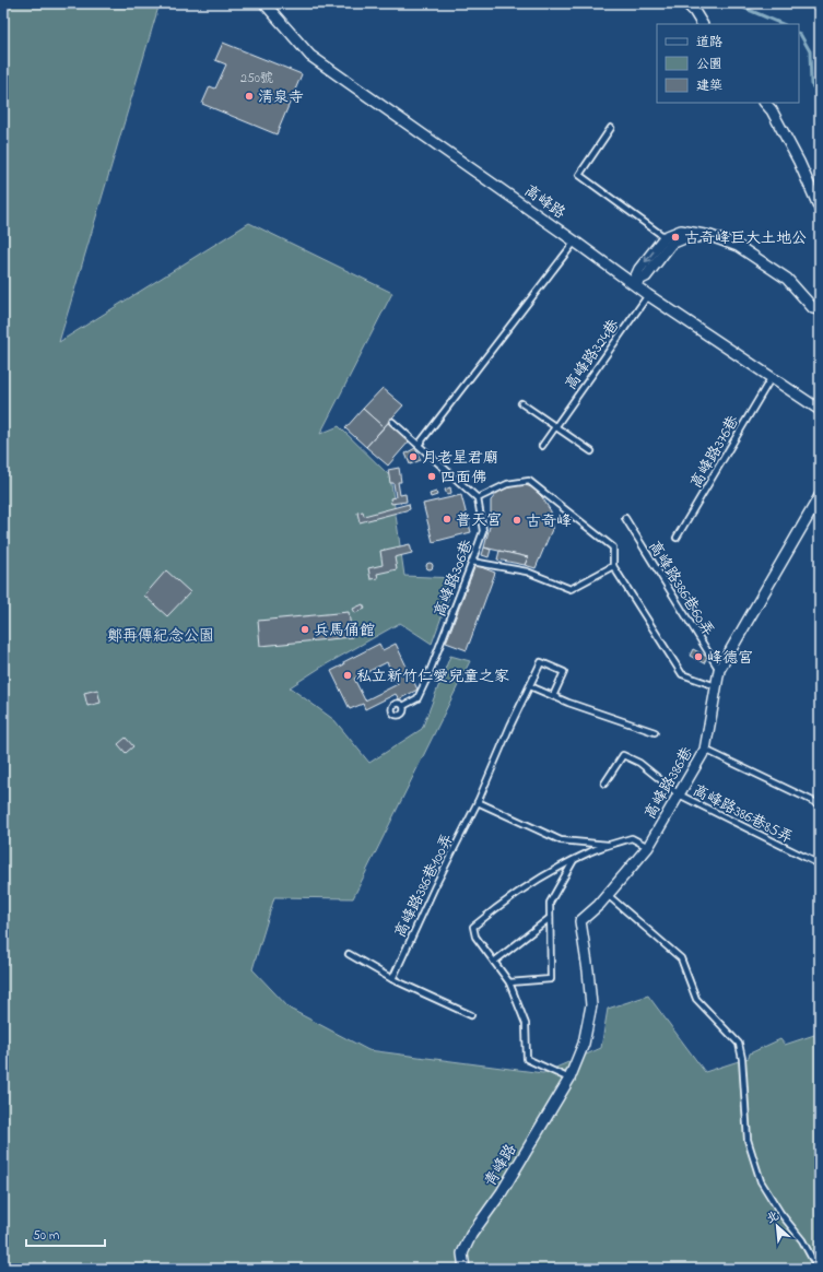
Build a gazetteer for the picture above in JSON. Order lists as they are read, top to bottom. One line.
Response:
{"streets":{"street":["高峰路","高峰路386巷","青峰路"],"lane":["高峰路324巷","高峰路376巷","高峰路306巷","高峰路386巷60弄","高峰路386巷85弄","高峰路386巷100弄"]},"crossings":[["高峰路","高峰路324巷"],["高峰路","高峰路376巷"],["高峰路386巷60弄","高峰路386巷"],["高峰路386巷","高峰路386巷85弄"],["高峰路386巷","青峰路"]],"parks":["鄭再傳紀念公園"],"places":["清泉寺","古奇峰巨大土地公","月老星君廟","四面佛","普天宮","古奇峰","兵馬俑館","峰德宮","私立新竹仁愛兒童之家"],"house_numbers":["250號"],"legend":["道路","公園","建築"],"scale_bar":"50 m","north":"top left"}
